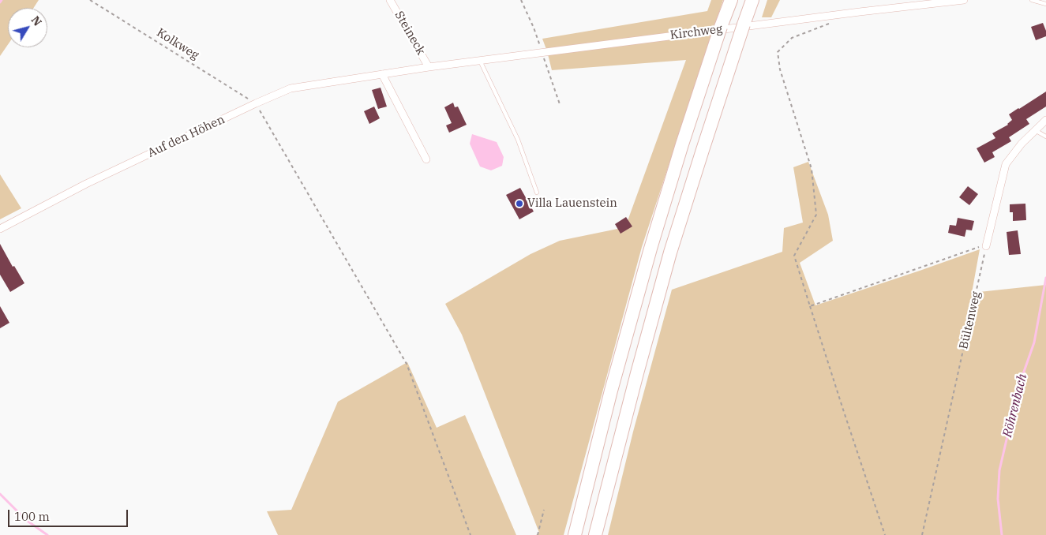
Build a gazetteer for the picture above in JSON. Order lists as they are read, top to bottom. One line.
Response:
{"streets":{"street":["Kirchweg","Steineck","Auf den Höhen"],"path":["Kolkweg","Bültenweg"]},"crossings":[["Kirchweg","Steineck"],["Kirchweg","Auf den Höhen"],["Steineck","Auf den Höhen"],["Kolkweg","Auf den Höhen"]],"water":["Röhrenbach"],"places":["Villa Lauenstein"],"scale_bar":"100 m","north":"top right"}
